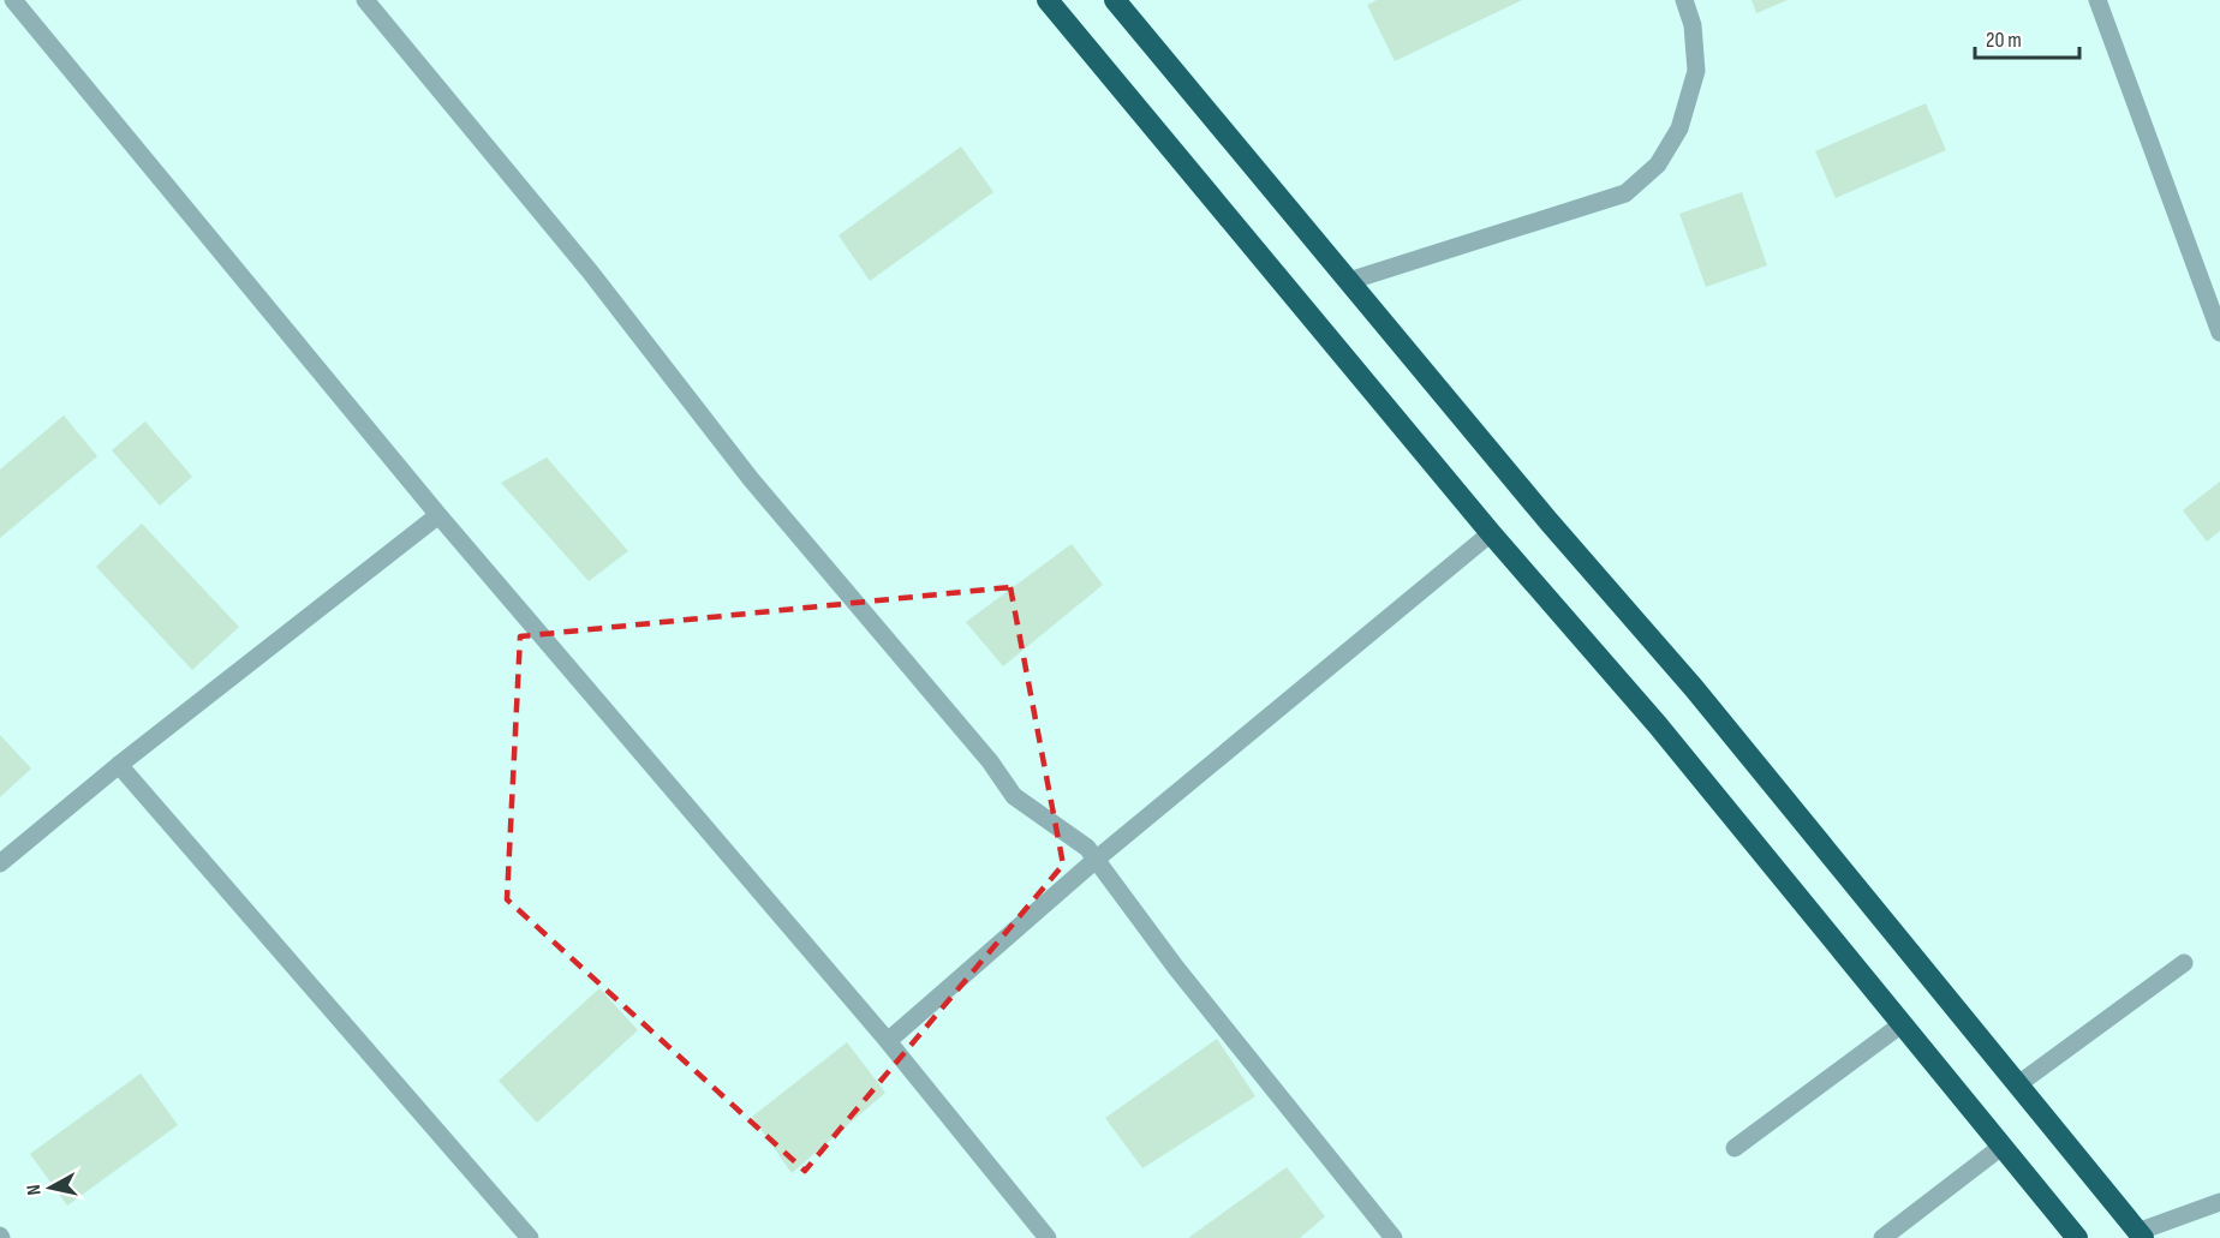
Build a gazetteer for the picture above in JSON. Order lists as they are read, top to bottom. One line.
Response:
{"scale_bar":"20 m","north":"left"}
